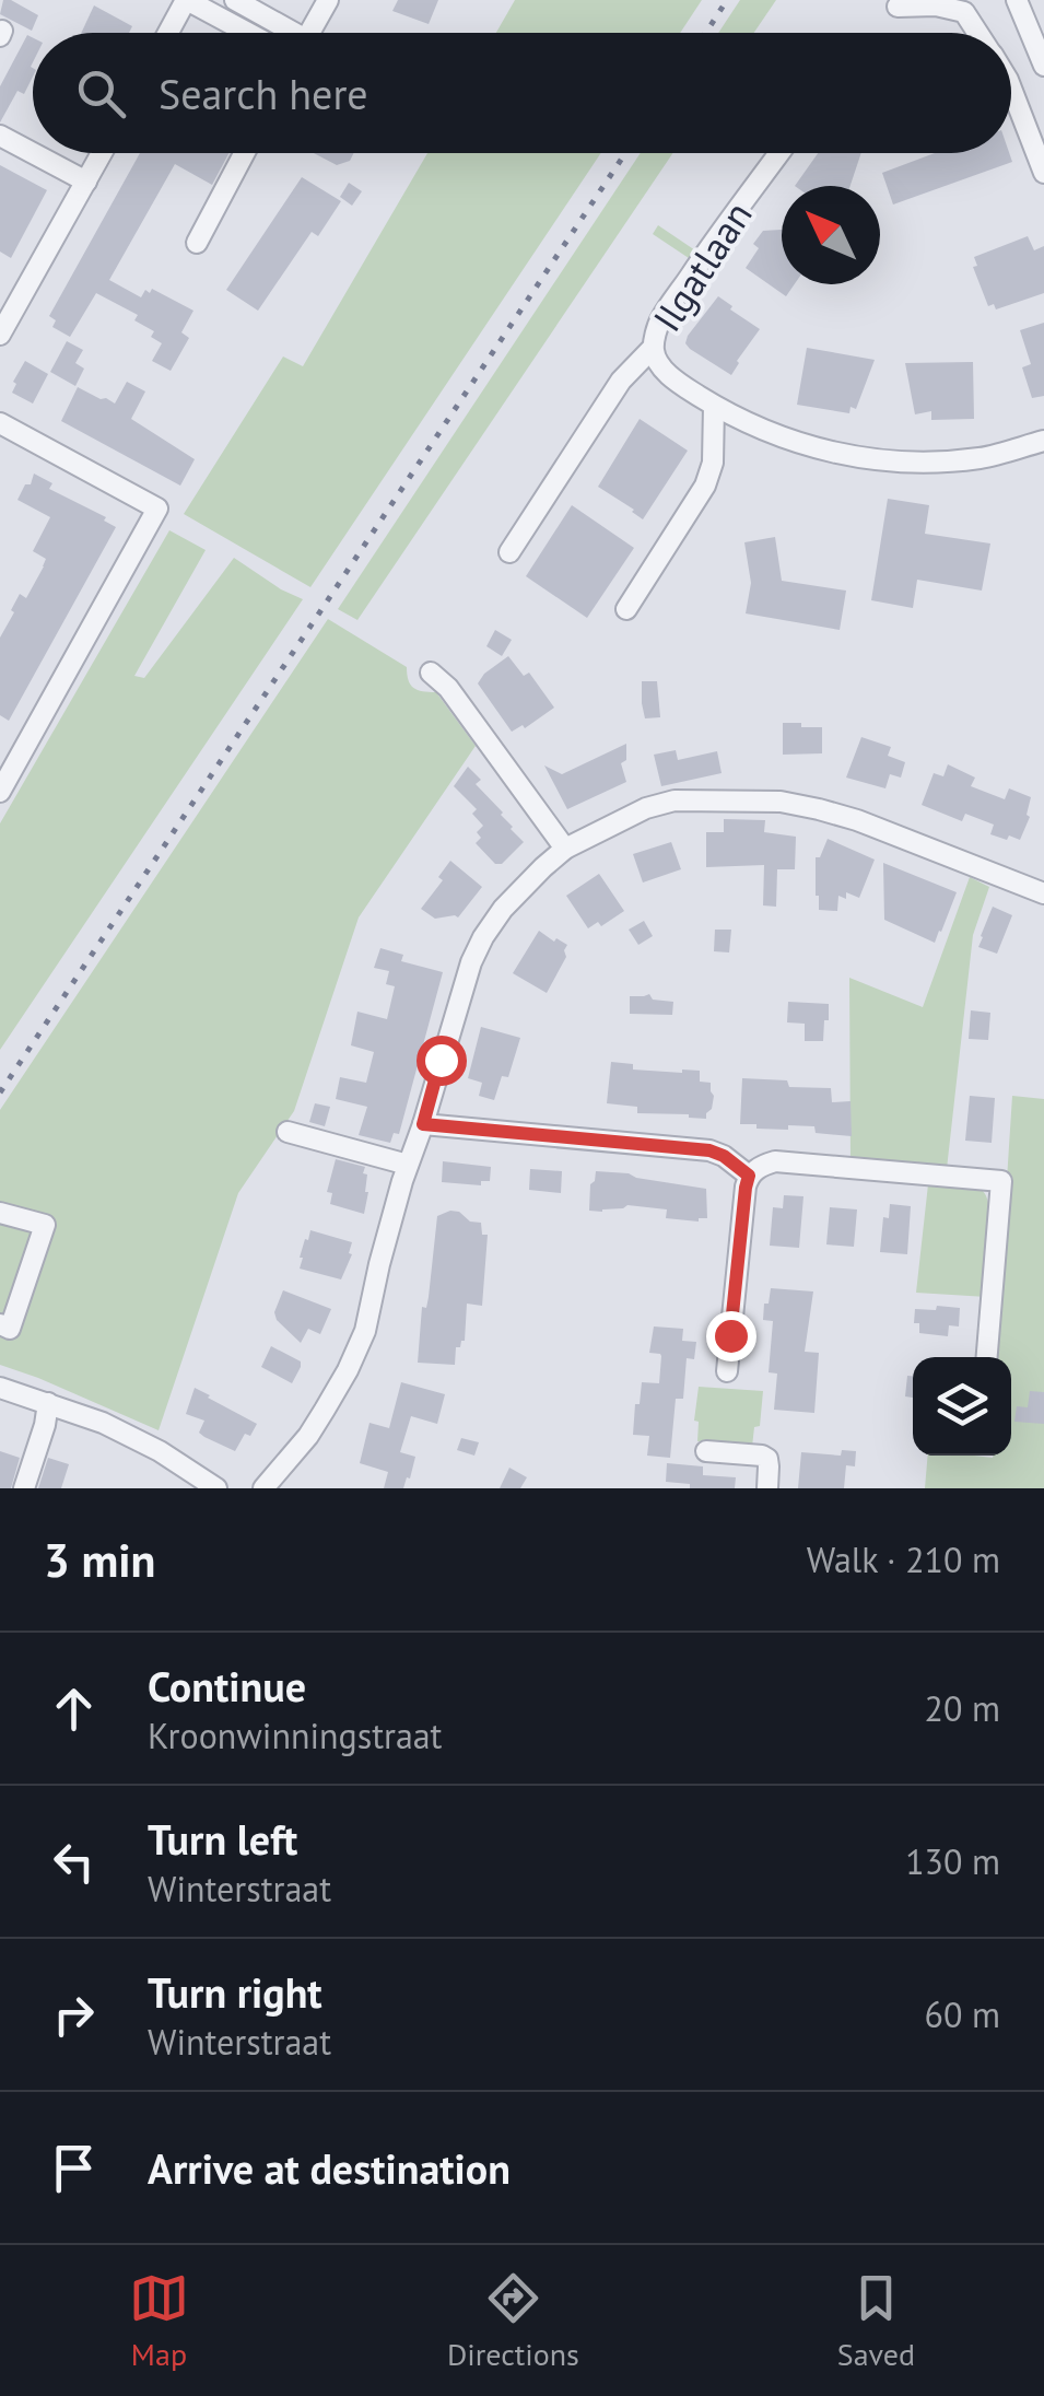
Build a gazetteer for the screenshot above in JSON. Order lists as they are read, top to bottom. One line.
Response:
{"streets":{"street":["Ilgatlaan"]},"north":"top left","page":{"search":"Search here","heading":["3 min","Walk · 210 m"],"list":[["Continue","Kroonwinningstraat","20 m"],["Turn left","Winterstraat","130 m"],["Turn right","Winterstraat","60 m"],"Arrive at destination"],"nav":["Map","Directions","Saved"]}}
